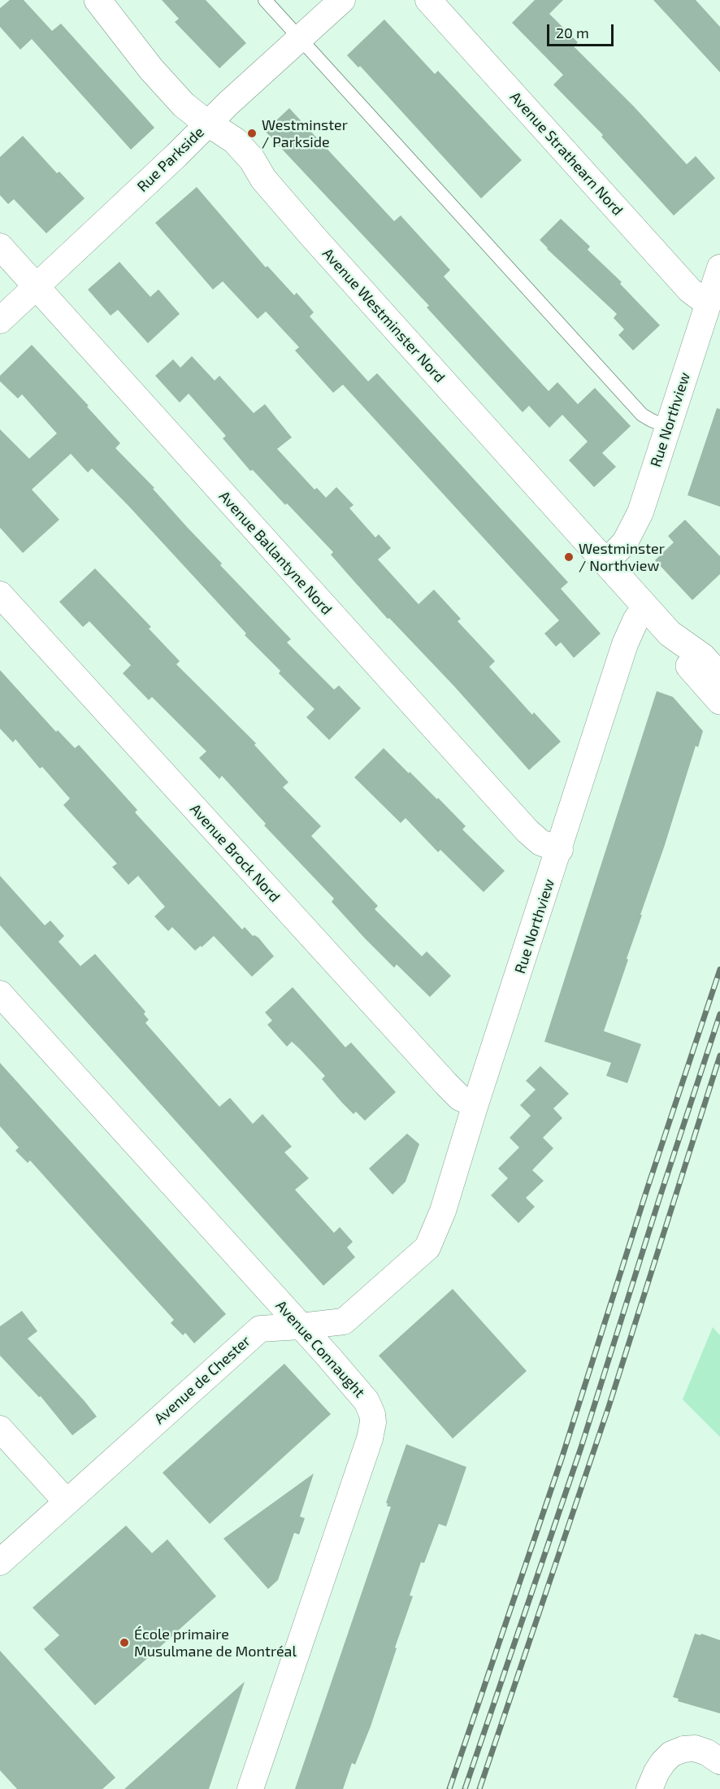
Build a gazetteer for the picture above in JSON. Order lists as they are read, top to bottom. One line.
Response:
{"streets":{"street":["Avenue Strathearn Nord","Rue Parkside","Avenue Westminster Nord","Rue Northview","Avenue Ballantyne Nord","Avenue Brock Nord","Avenue Connaught","Avenue de Chester"]},"crossings":[["Avenue Strathearn Nord","Rue Northview"],["Rue Parkside","Avenue Westminster Nord"],["Rue Parkside","Avenue Ballantyne Nord"],["Avenue Westminster Nord","Rue Northview"],["Rue Northview","Avenue Ballantyne Nord"],["Rue Northview","Avenue Brock Nord"],["Rue Northview","Avenue de Chester"],["Avenue Connaught","Avenue de Chester"]],"places":["Westminster / Parkside","Westminster / Northview","École primaire Musulmane de Montréal"],"scale_bar":"20 m"}
